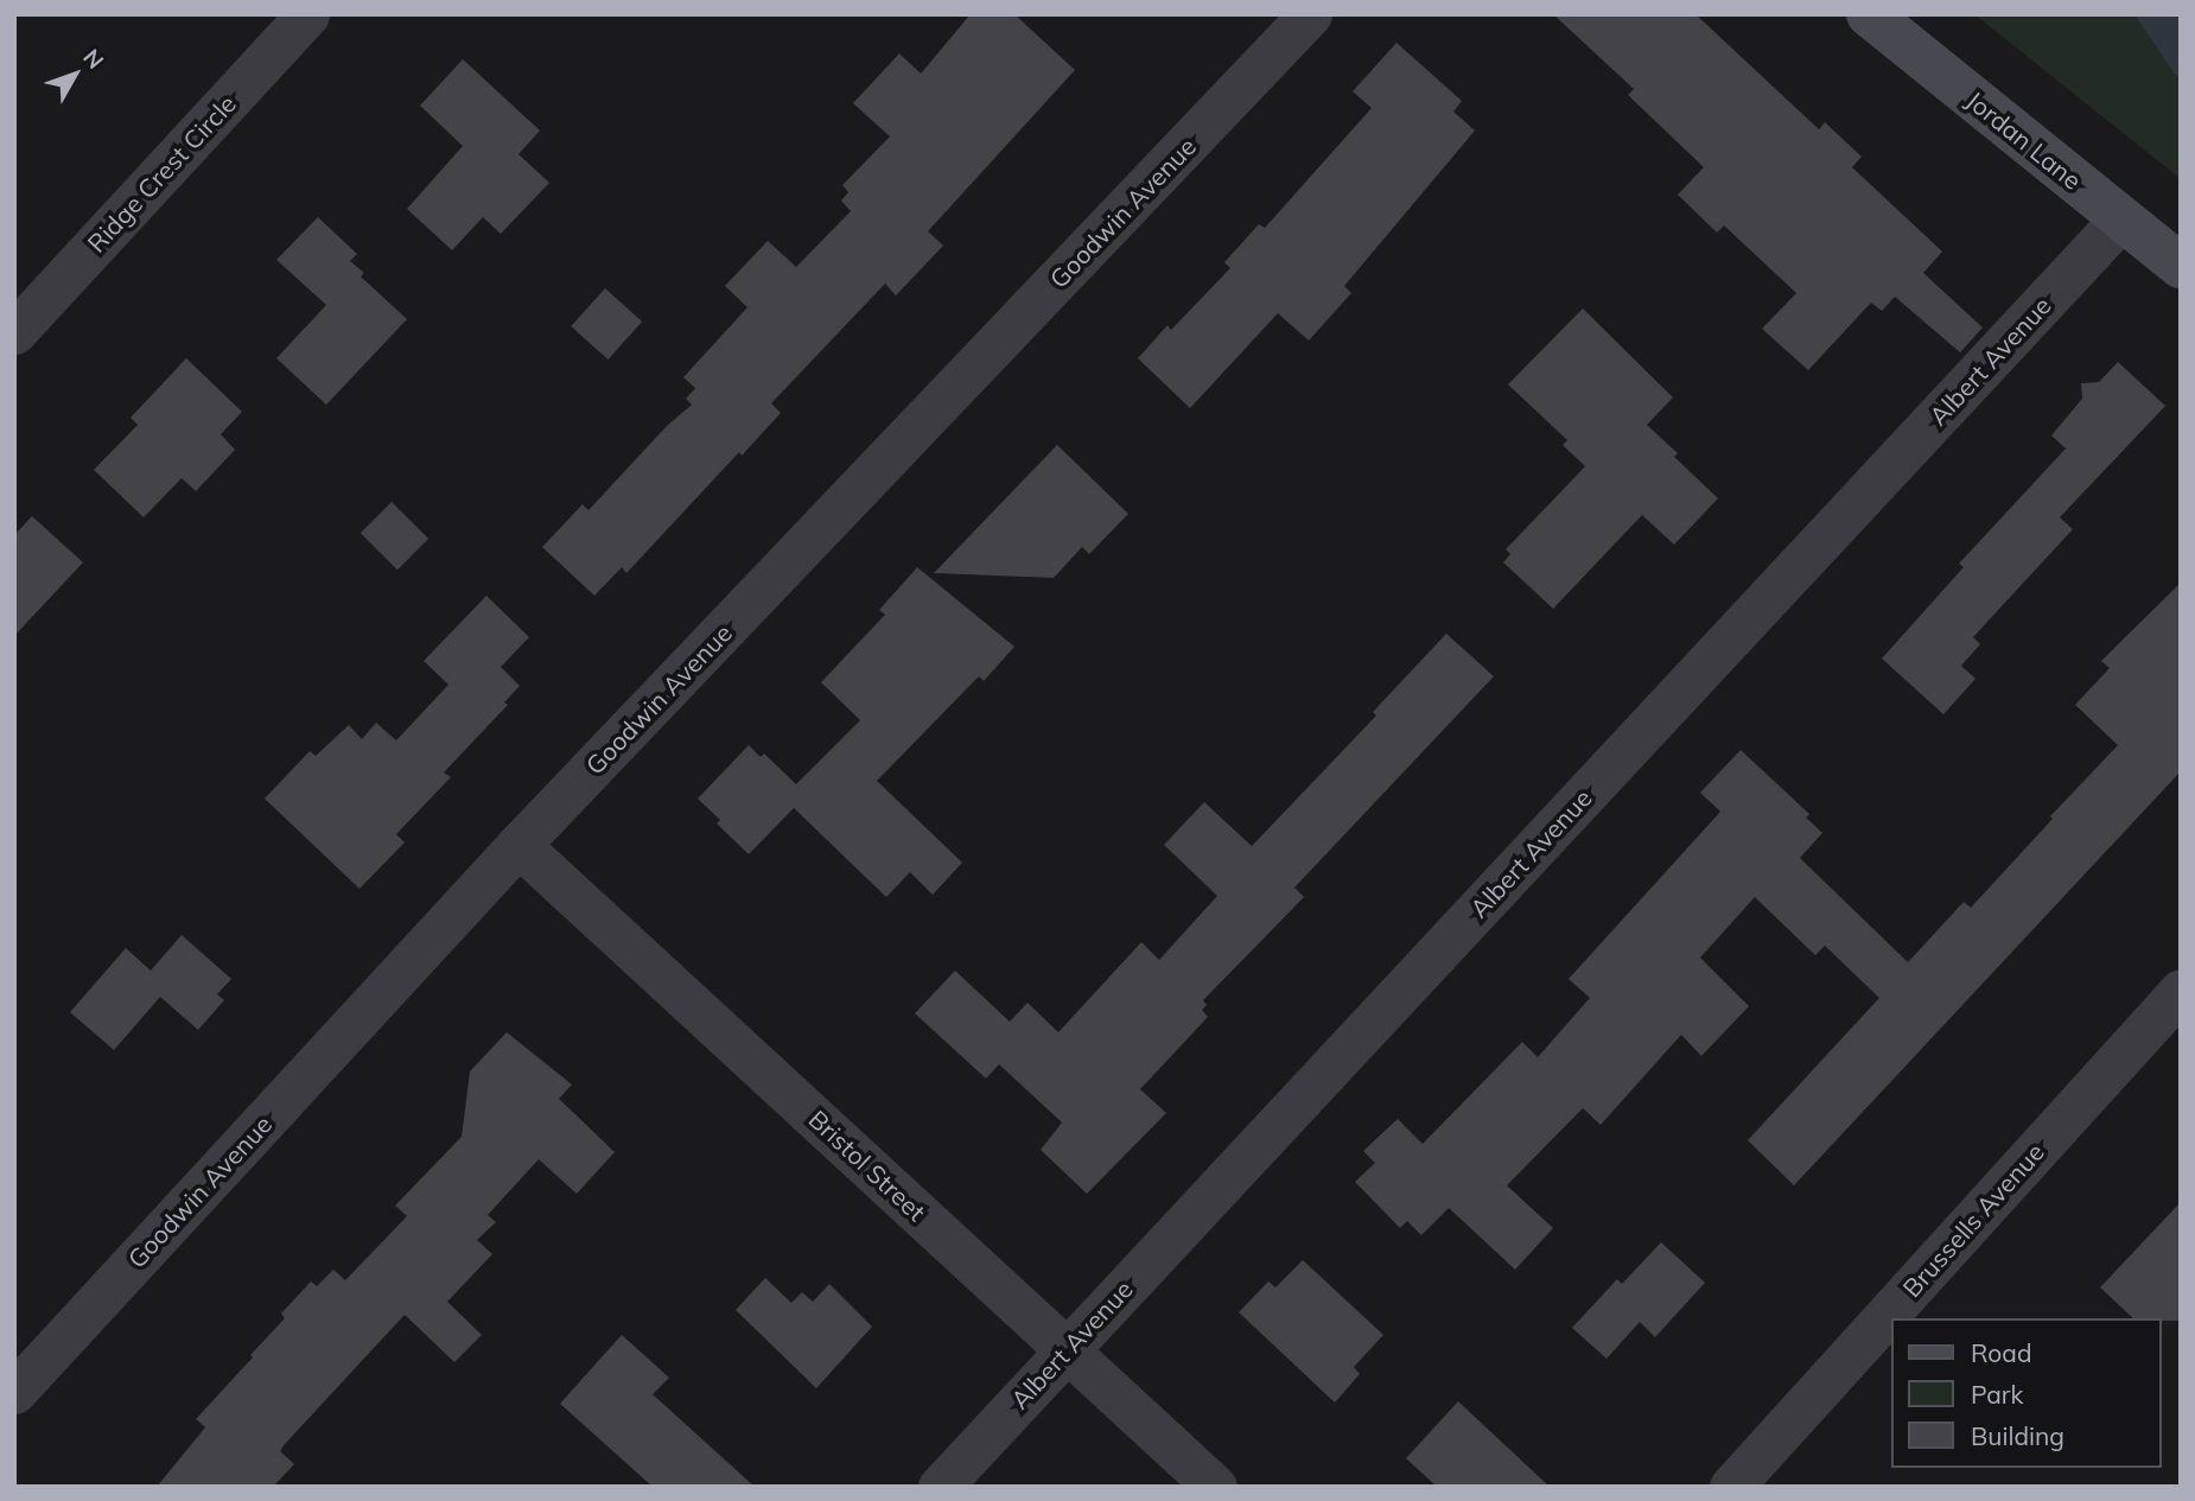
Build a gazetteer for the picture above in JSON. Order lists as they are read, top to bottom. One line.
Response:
{"streets":{"main road":["Jordan Lane"],"street":["Ridge Crest Circle","Goodwin Avenue","Albert Avenue","Bristol Street","Brussells Avenue"]},"crossings":[["Jordan Lane","Albert Avenue"],["Goodwin Avenue","Bristol Street"],["Albert Avenue","Bristol Street"]],"legend":["Road","Park","Building"],"north":"top right"}
